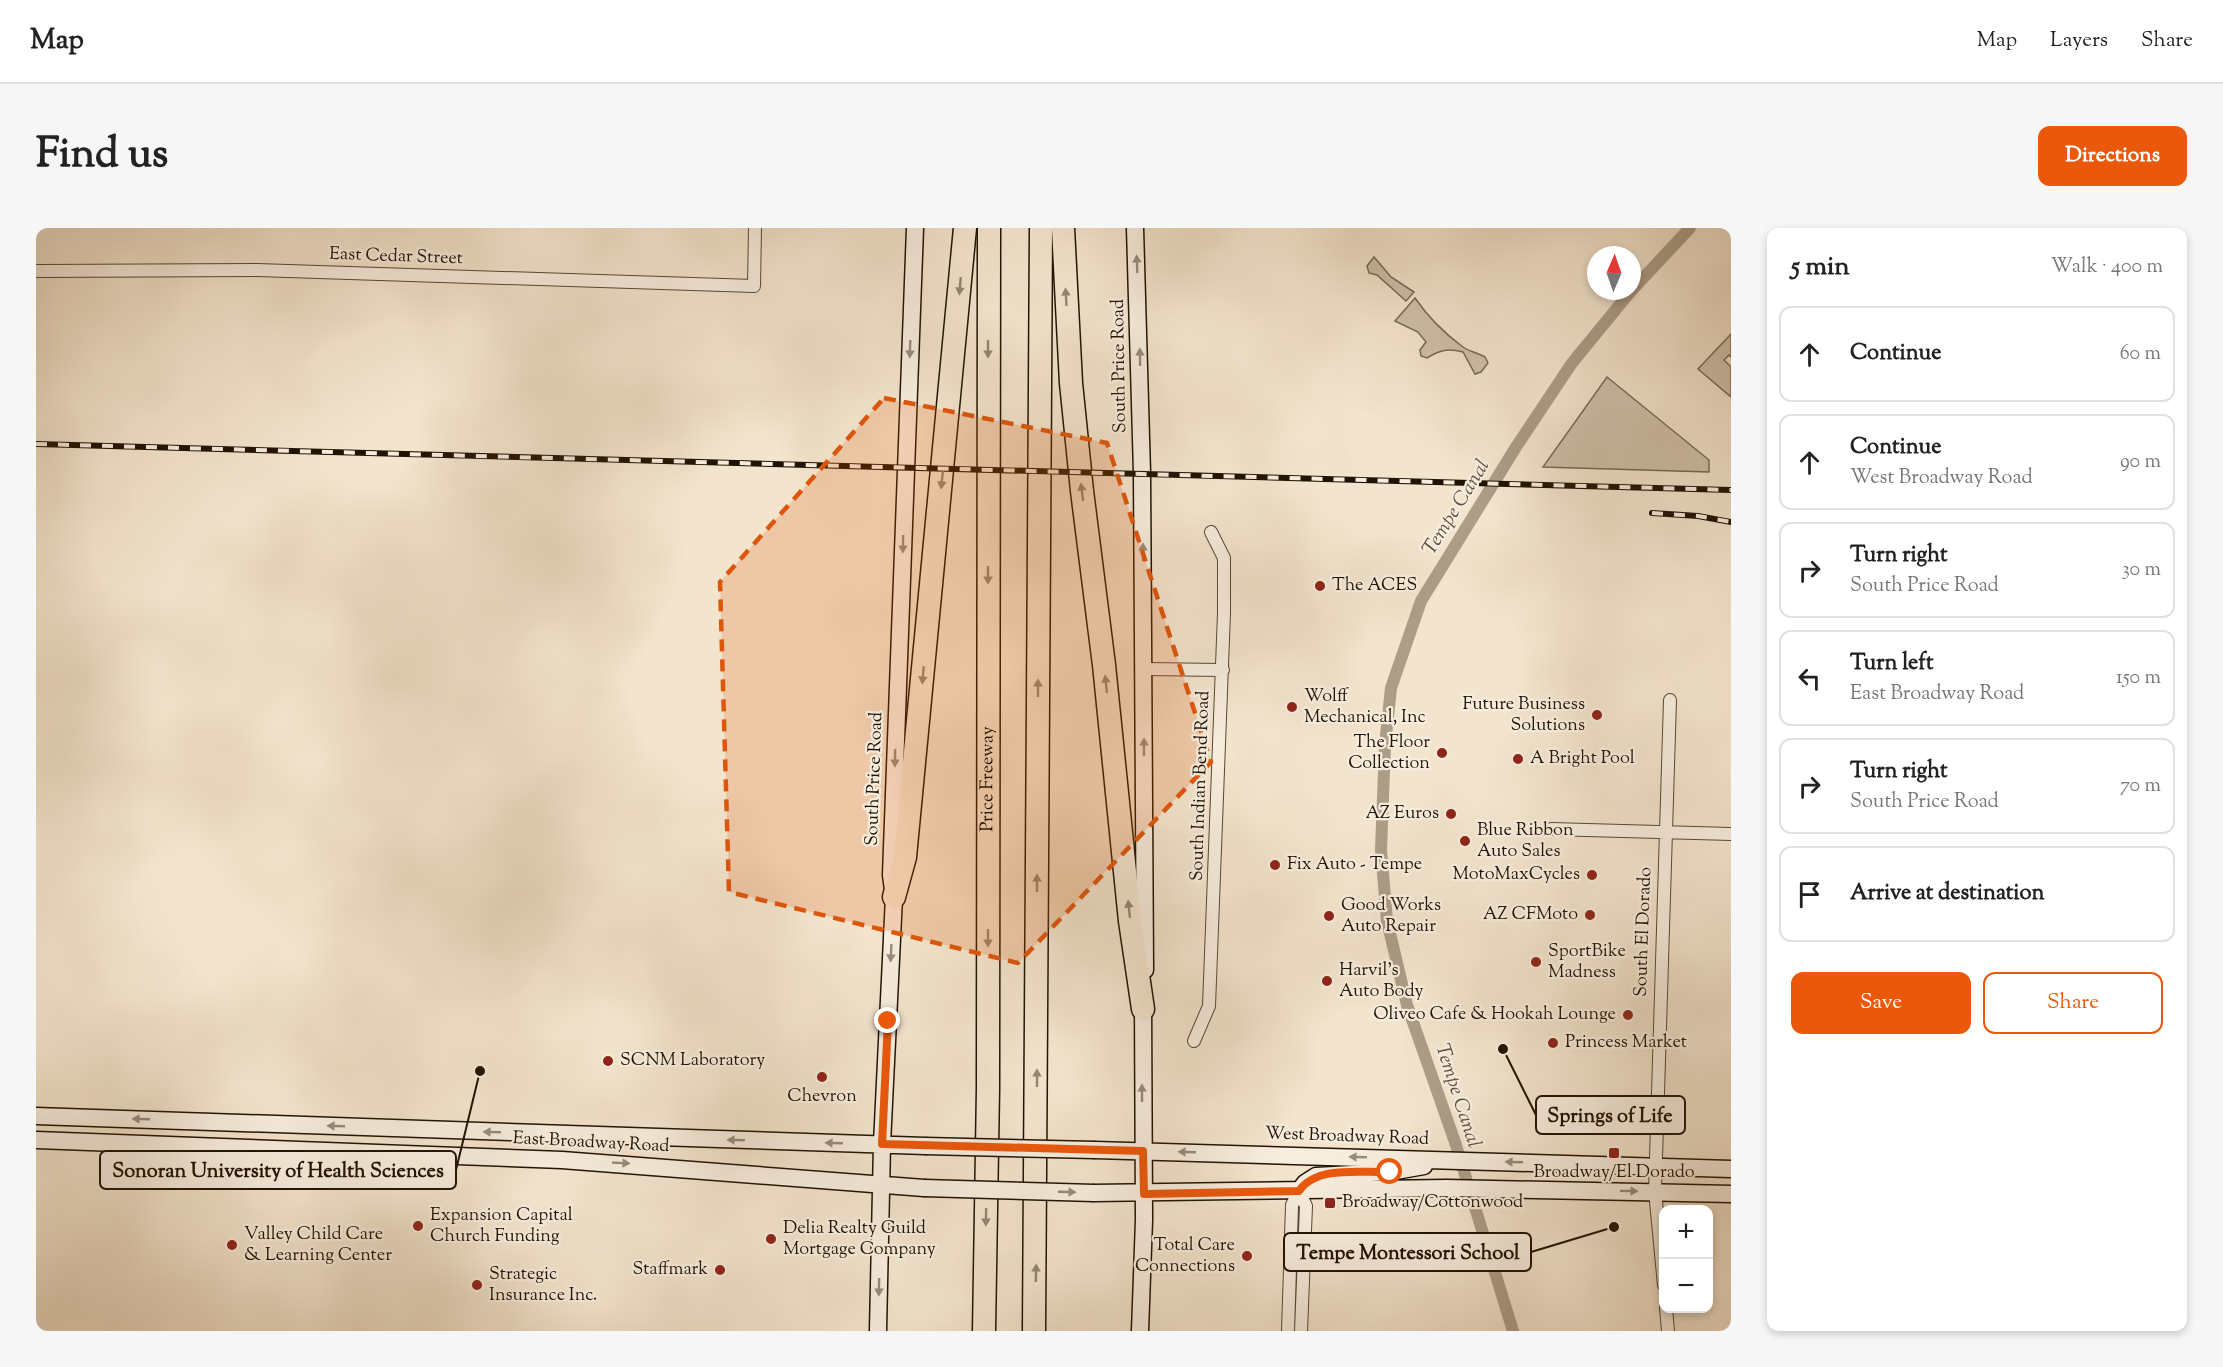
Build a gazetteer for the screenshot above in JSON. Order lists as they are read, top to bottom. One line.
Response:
{"streets":{"highway":["Price Freeway"],"main road":["South Price Road","West Broadway Road","East Broadway Road"],"street":["East Cedar Street","South Indian Bend Road","South El Dorado"]},"crossings":[["South Price Road","West Broadway Road"],["South Price Road","East Broadway Road"],["South El Dorado","West Broadway Road"],["West Broadway Road","East Broadway Road"]],"water":["Tempe Canal"],"places":{"other":["The ACES","Wolff Mechanical, Inc","Future Business Solutions","The Floor Collection","A Bright Pool","AZ Euros","Blue Ribbon Auto Sales","Fix Auto - Tempe","MotoMaxCycles","AZ CFMoto","Good Works Auto Repair","SportBike Madness","Harvil's Auto Body","Oliveo Cafe & Hookah Lounge","Princess Market","Springs of Life","SCNM Laboratory","Sonoran University of Health Sciences","Chevron","Expansion Capital Church Funding","Tempe Montessori School","Delia Realty Guild Mortgage Company","Valley Child Care & Learning Center","Total Care Connections","Staffmark","Strategic Insurance Inc."],"transit":["Broadway/El Dorado","Broadway/Cottonwood"]},"north":"top","page":{"header":"Map","nav":["Map","Layers","Share"],"title":"Find us","buttons":["Directions",["Save","Share"]],"heading":["5 min","Walk · 400 m"],"list":[["Continue","60 m"],["Continue","West Broadway Road","90 m"],["Turn right","South Price Road","30 m"],["Turn left","East Broadway Road","150 m"],["Turn right","South Price Road","70 m"],"Arrive at destination"],"map_buttons":["+","−"]}}
